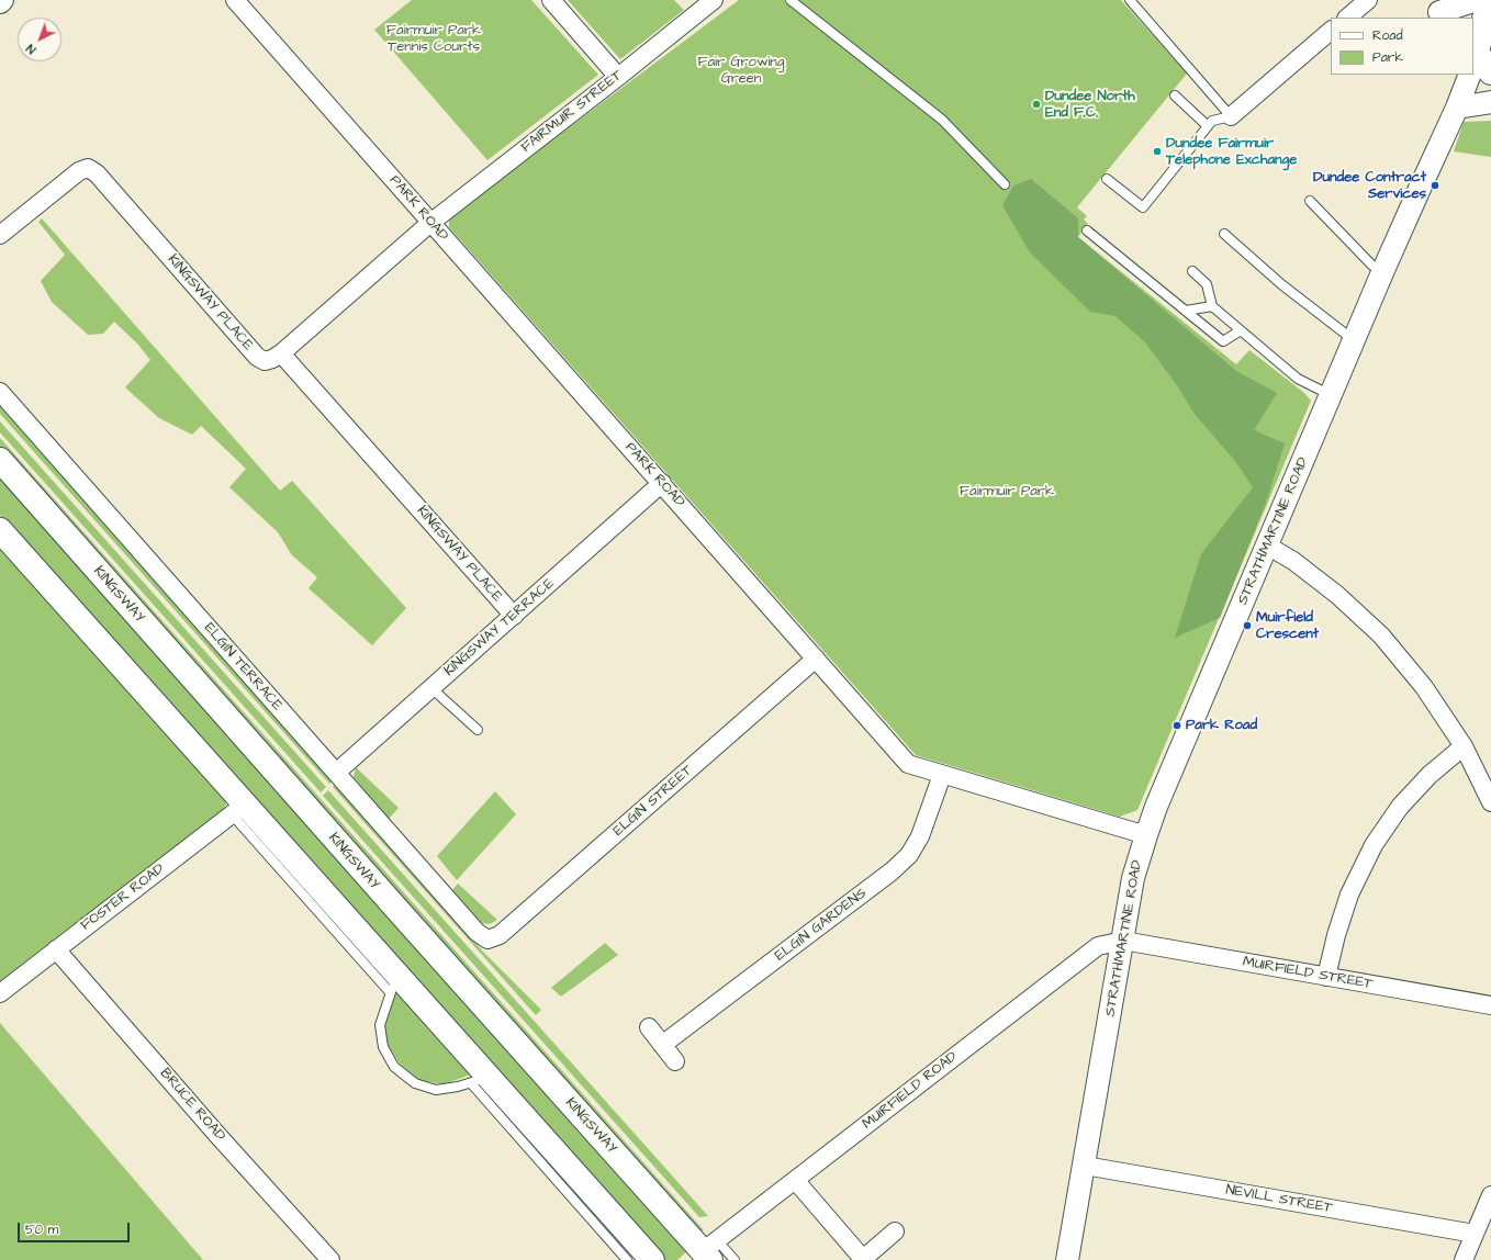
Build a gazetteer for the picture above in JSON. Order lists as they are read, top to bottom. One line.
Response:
{"streets":{"main road":["STRATHMARTINE ROAD","KINGSWAY"],"street":["FAIRMUIR STREET","PARK ROAD","KINGSWAY PLACE","KINGSWAY TERRACE","ELGIN TERRACE","ELGIN STREET","FOSTER ROAD","ELGIN GARDENS","MUIRFIELD STREET","MUIRFIELD ROAD","BRUCE ROAD","NEVILL STREET"]},"crossings":[["FAIRMUIR STREET","PARK ROAD"],["FAIRMUIR STREET","KINGSWAY PLACE"],["PARK ROAD","STRATHMARTINE ROAD"],["PARK ROAD","KINGSWAY TERRACE"],["PARK ROAD","ELGIN STREET"],["PARK ROAD","ELGIN GARDENS"],["KINGSWAY PLACE","KINGSWAY TERRACE"],["STRATHMARTINE ROAD","MUIRFIELD STREET"],["STRATHMARTINE ROAD","MUIRFIELD ROAD"],["STRATHMARTINE ROAD","NEVILL STREET"],["KINGSWAY","MUIRFIELD ROAD"],["KINGSWAY TERRACE","ELGIN TERRACE"],["ELGIN TERRACE","ELGIN STREET"],["FOSTER ROAD","BRUCE ROAD"],["MUIRFIELD STREET","MUIRFIELD ROAD"]],"parks":["Fairmuir Park Tennis Courts","Fair Growing Green","Fairmuir Park"],"places":["Dundee North End F.C.","Dundee Fairmuir Telephone Exchange","Dundee Contract Services","Muirfield Crescent","Park Road"],"legend":["Road","Park"],"scale_bar":"50 m","north":"bottom left"}
